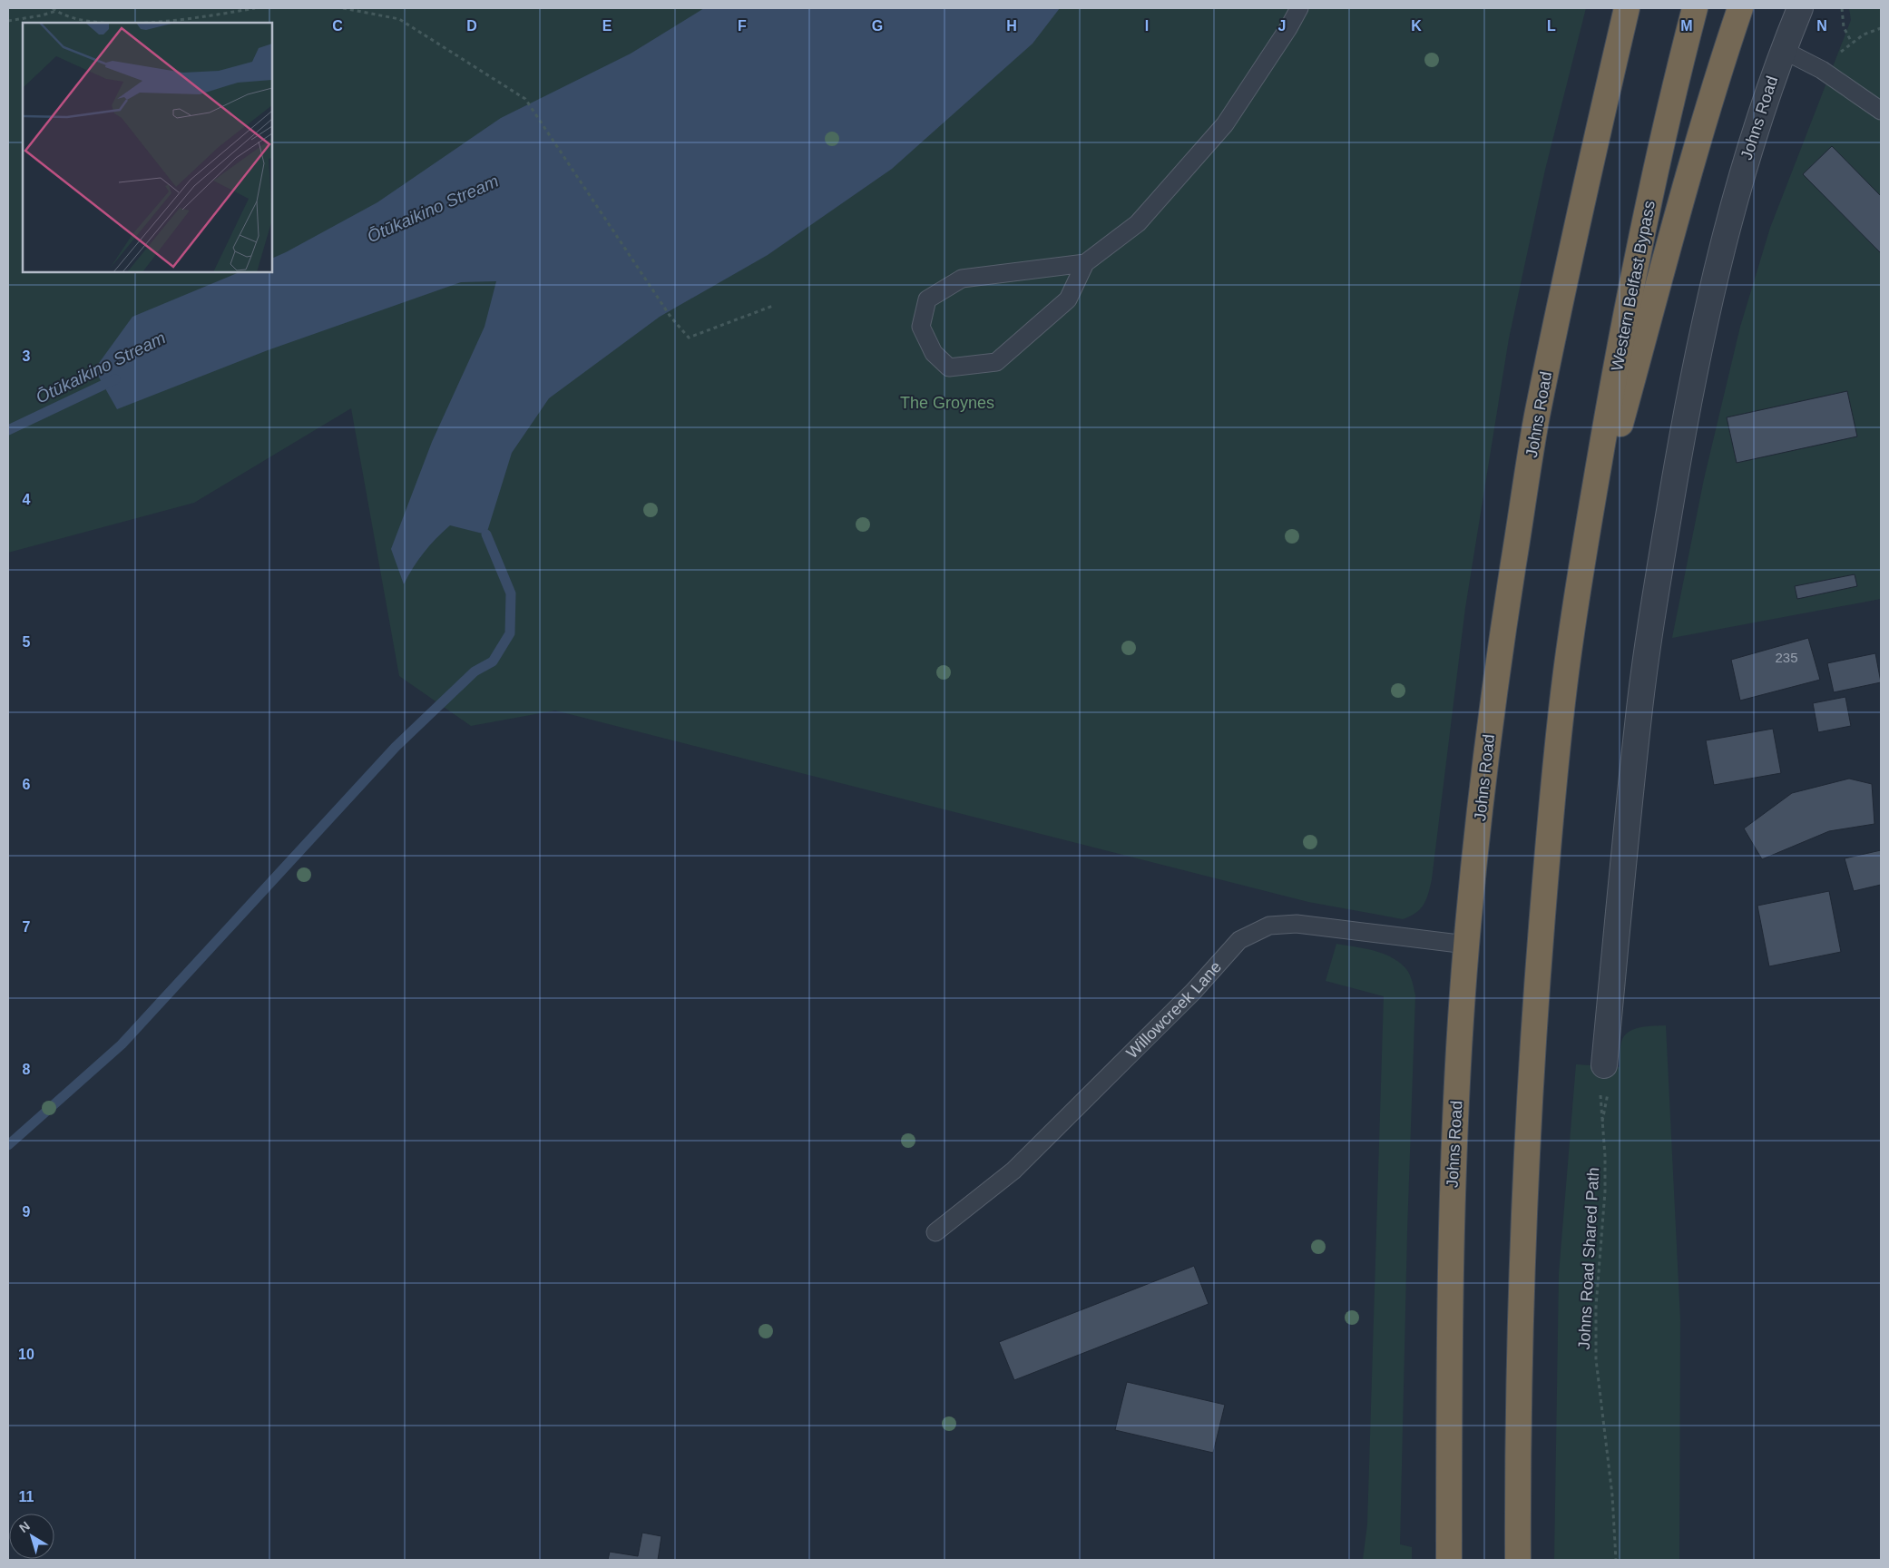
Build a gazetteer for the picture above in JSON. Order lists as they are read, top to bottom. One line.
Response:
{"streets":{"highway":["Johns Road","Western Belfast Bypass"],"lane":["Willowcreek Lane"],"path":["Johns Road Shared Path"]},"crossings":[["Johns Road","Willowcreek Lane"]],"water":["Ōtūkaikino Stream"],"parks":["The Groynes"],"house_numbers":["235"],"north":"top left","grid":{"columns":["C","D","E","F","G","H","I","J","K","L","M","N"],"rows":["3","4","5","6","7","8","9","10","11"]}}
